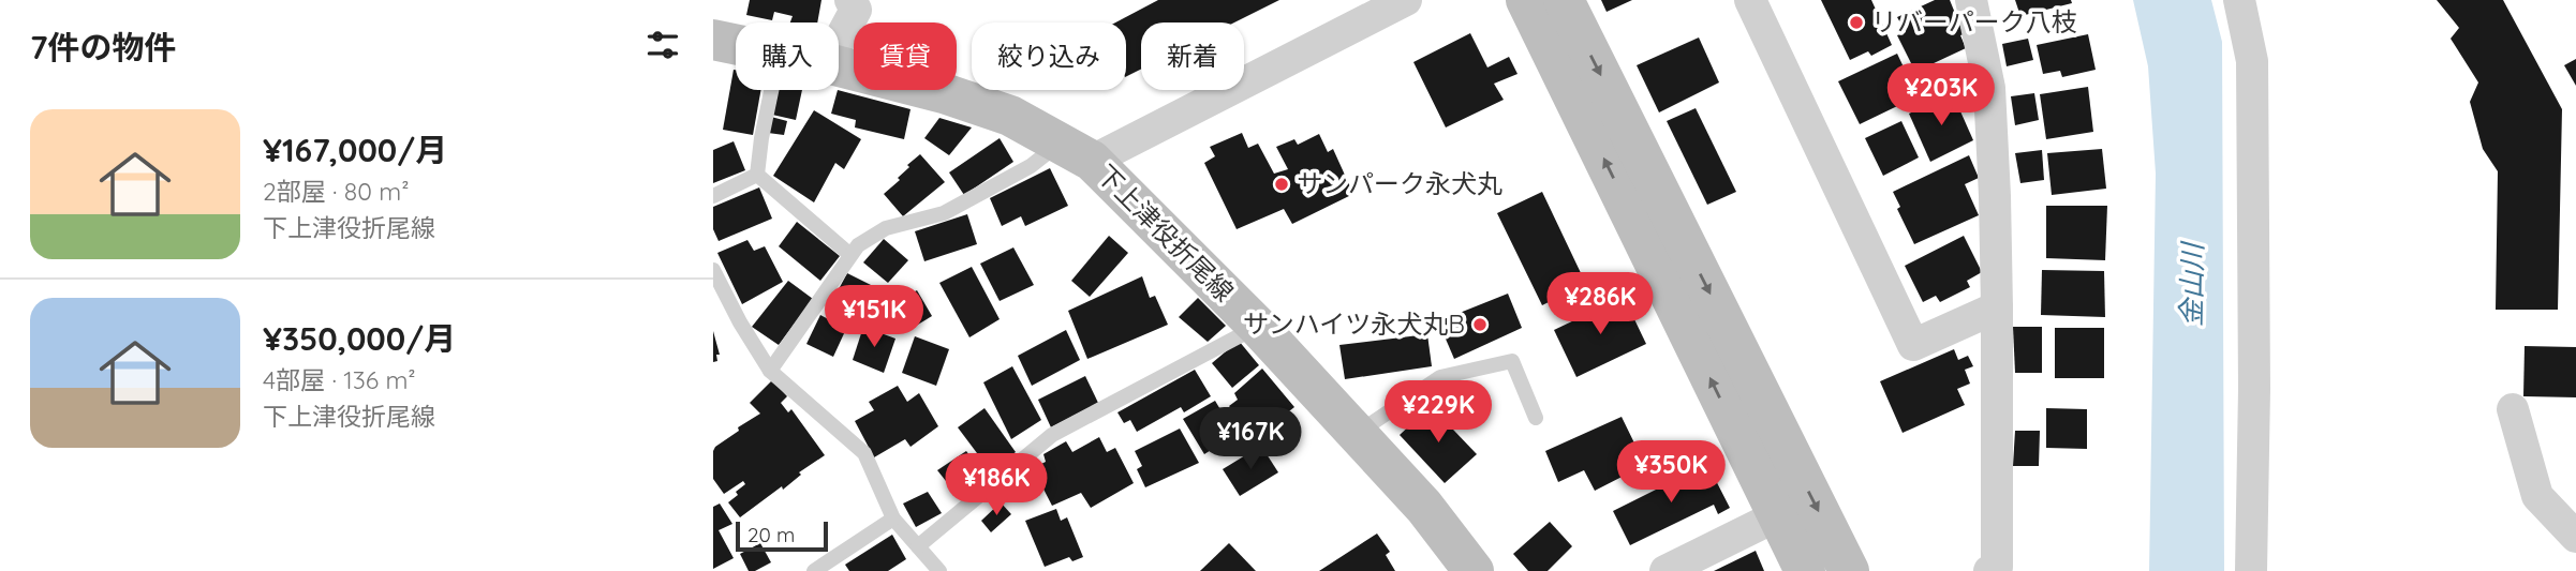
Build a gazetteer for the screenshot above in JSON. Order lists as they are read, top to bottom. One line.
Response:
{"streets":{"street":["下上津役折尾線"]},"water":["金山川"],"places":["リバーパーク八枝","サンパーク永犬丸","サンハイツ永犬丸B"],"scale_bar":"20 m","page":{"heading":"7件の物件","chip":["購入","賃貸","絞り込み","新着"],"price":["¥203K","¥286K","¥151K","¥229K","¥167K","¥350K","¥186K"],"list":[{"name":"¥167,000/月","note":"2部屋 · 80 m² · 下上津役折尾線"},{"name":"¥350,000/月","note":"4部屋 · 136 m² · 下上津役折尾線"}],"scale":"20 m"}}
